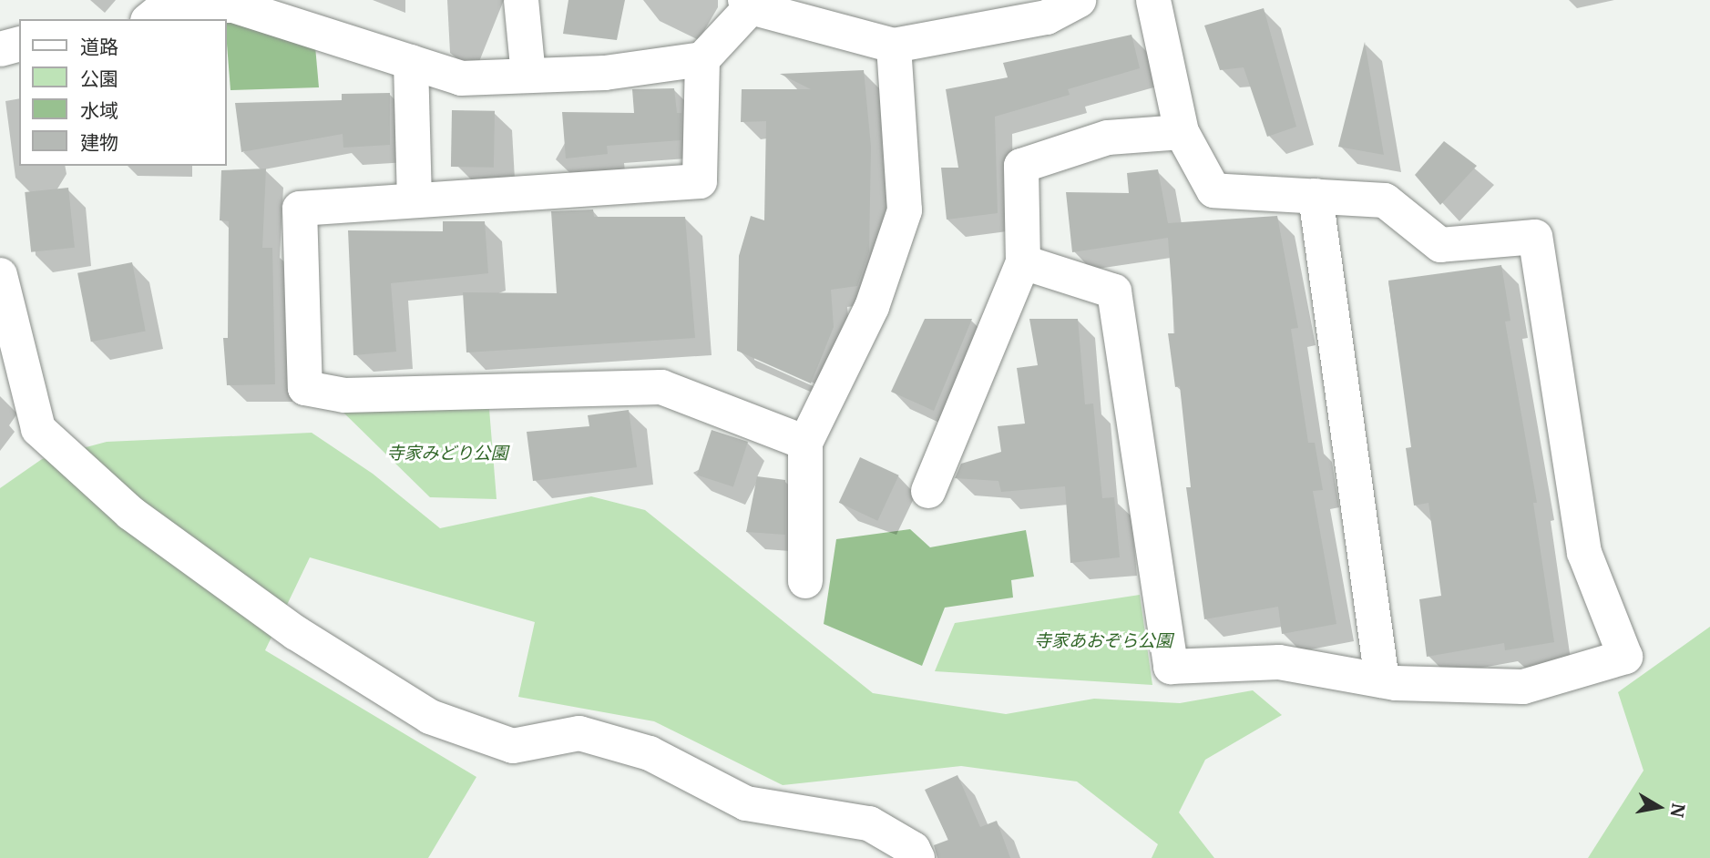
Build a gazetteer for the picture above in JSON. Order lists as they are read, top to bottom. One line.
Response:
{"parks":["寺家みどり公園","寺家あおぞら公園"],"legend":["道路","公園","水域","建物"],"north":"right"}
